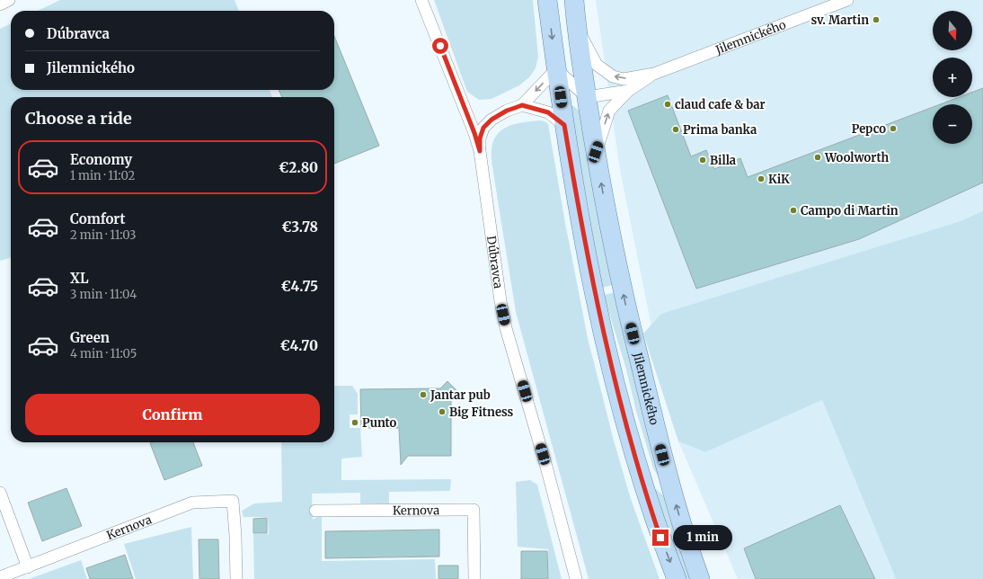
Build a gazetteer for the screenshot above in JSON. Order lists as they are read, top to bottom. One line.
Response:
{"streets":{"main road":["Jilemnického"],"street":["Dúbravca","Kernova"]},"places":["sv. Martin","claud cafe & bar","Pepco","Prima banka","Woolworth","Billa","KiK","Campo di Martin","Jantar pub","Big Fitness","Punto"],"north":"bottom","page":{"map_buttons":["+","−"],"banner":["Dúbravca","Jilemnického"],"heading":"Choose a ride","list":[{"name":"Economy","note":"1 min · 11:02","value":"€2.80"},{"name":"Comfort","note":"2 min · 11:03","value":"€3.78"},{"name":"XL","note":"3 min · 11:04","value":"€4.75"},{"name":"Green","note":"4 min · 11:05","value":"€4.70"}],"buttons":"Confirm","bubble":"1 min"}}
